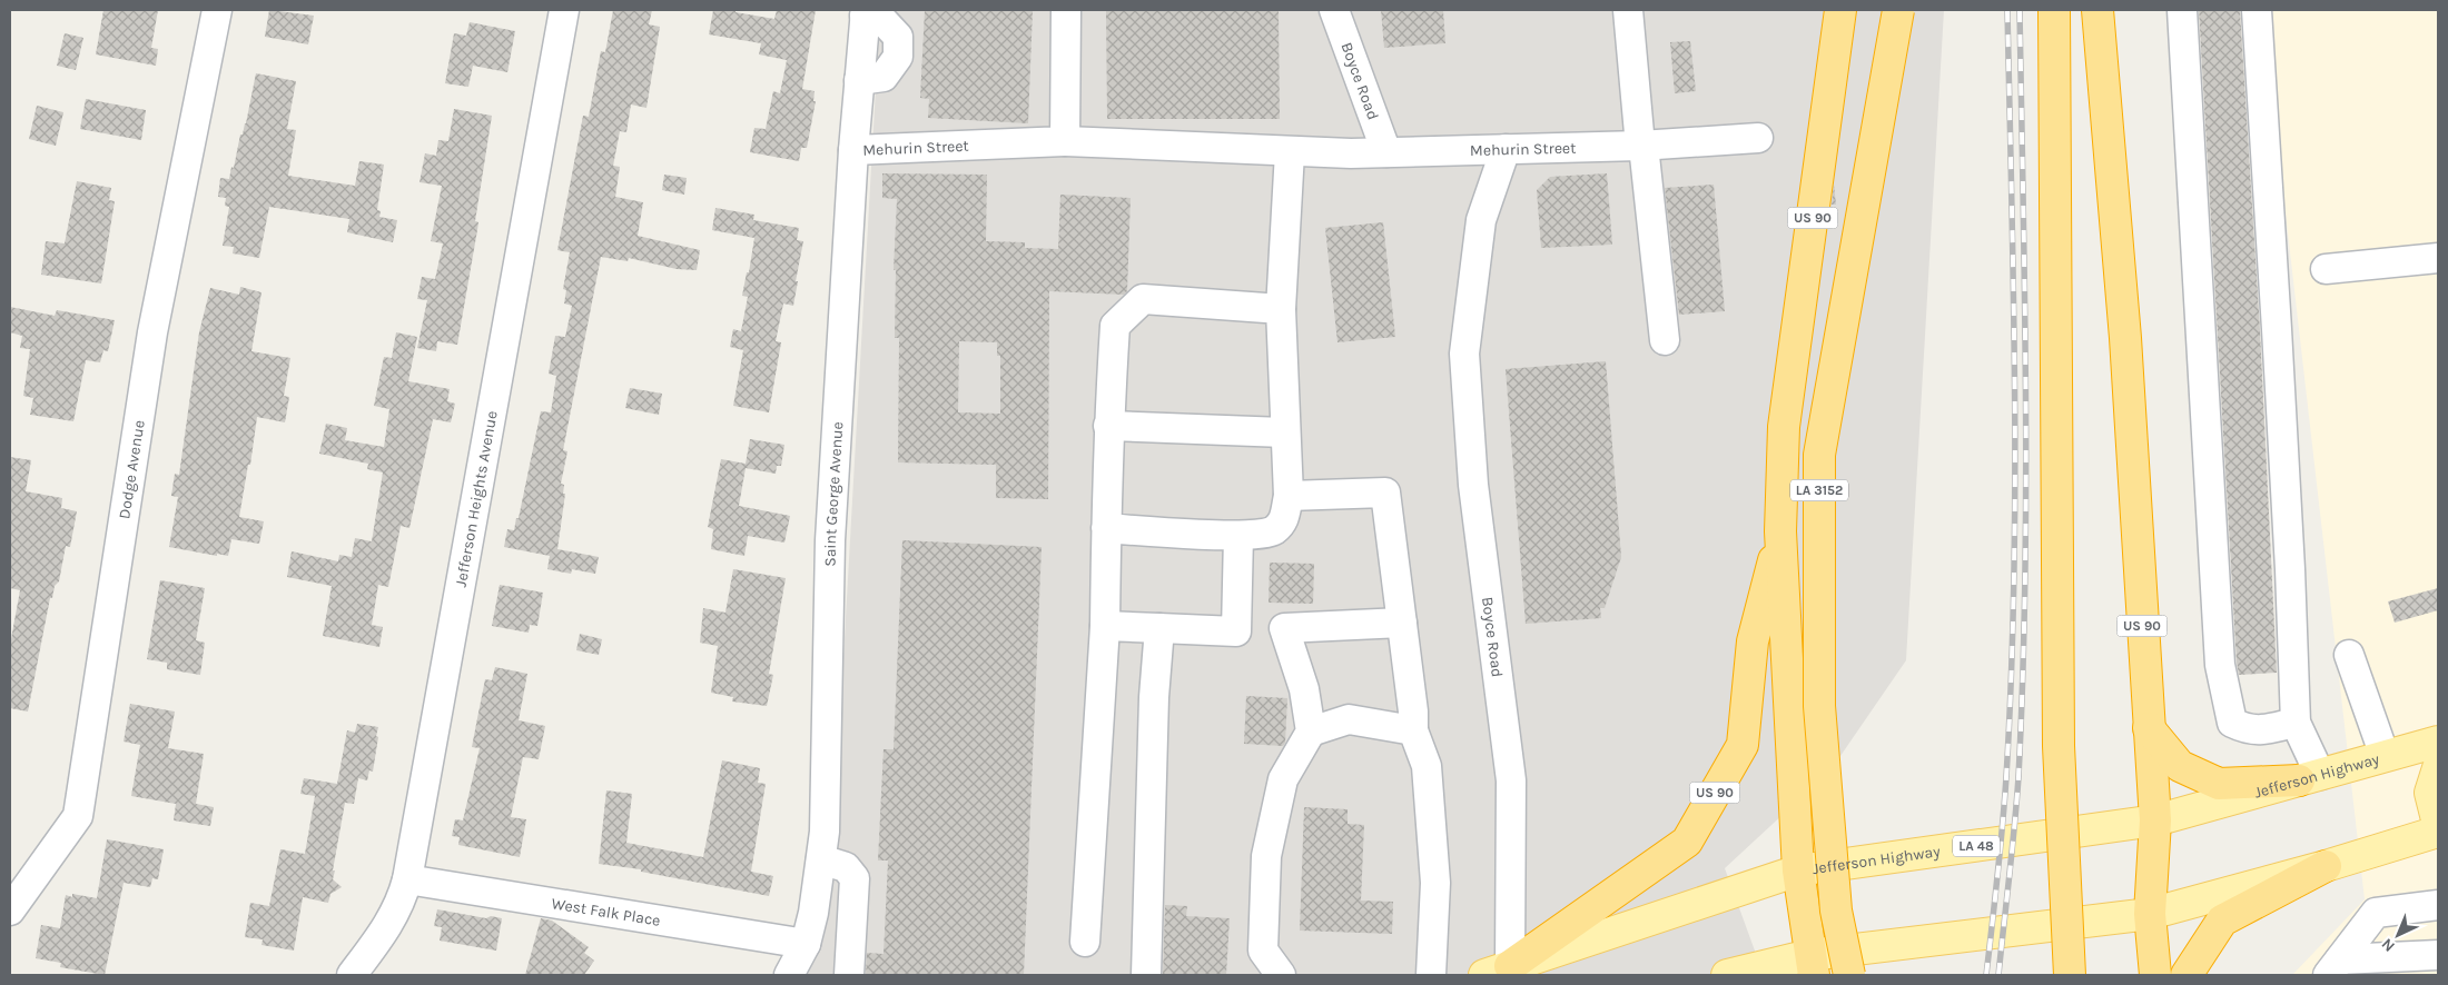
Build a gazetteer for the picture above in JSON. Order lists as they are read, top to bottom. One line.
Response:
{"streets":{"highway":["US 90","LA 3152"],"main road":["Jefferson Highway","LA 48"],"street":["Boyce Road","Mehurin Street","Dodge Avenue","Saint George Avenue","Jefferson Heights Avenue","West Falk Place"]},"crossings":[["Boyce Road","Mehurin Street"],["Boyce Road","US 90"],["Boyce Road","Jefferson Highway"],["Mehurin Street","Saint George Avenue"],["US 90","Jefferson Highway"],["Saint George Avenue","West Falk Place"],["Jefferson Heights Avenue","West Falk Place"]],"north":"bottom left"}
